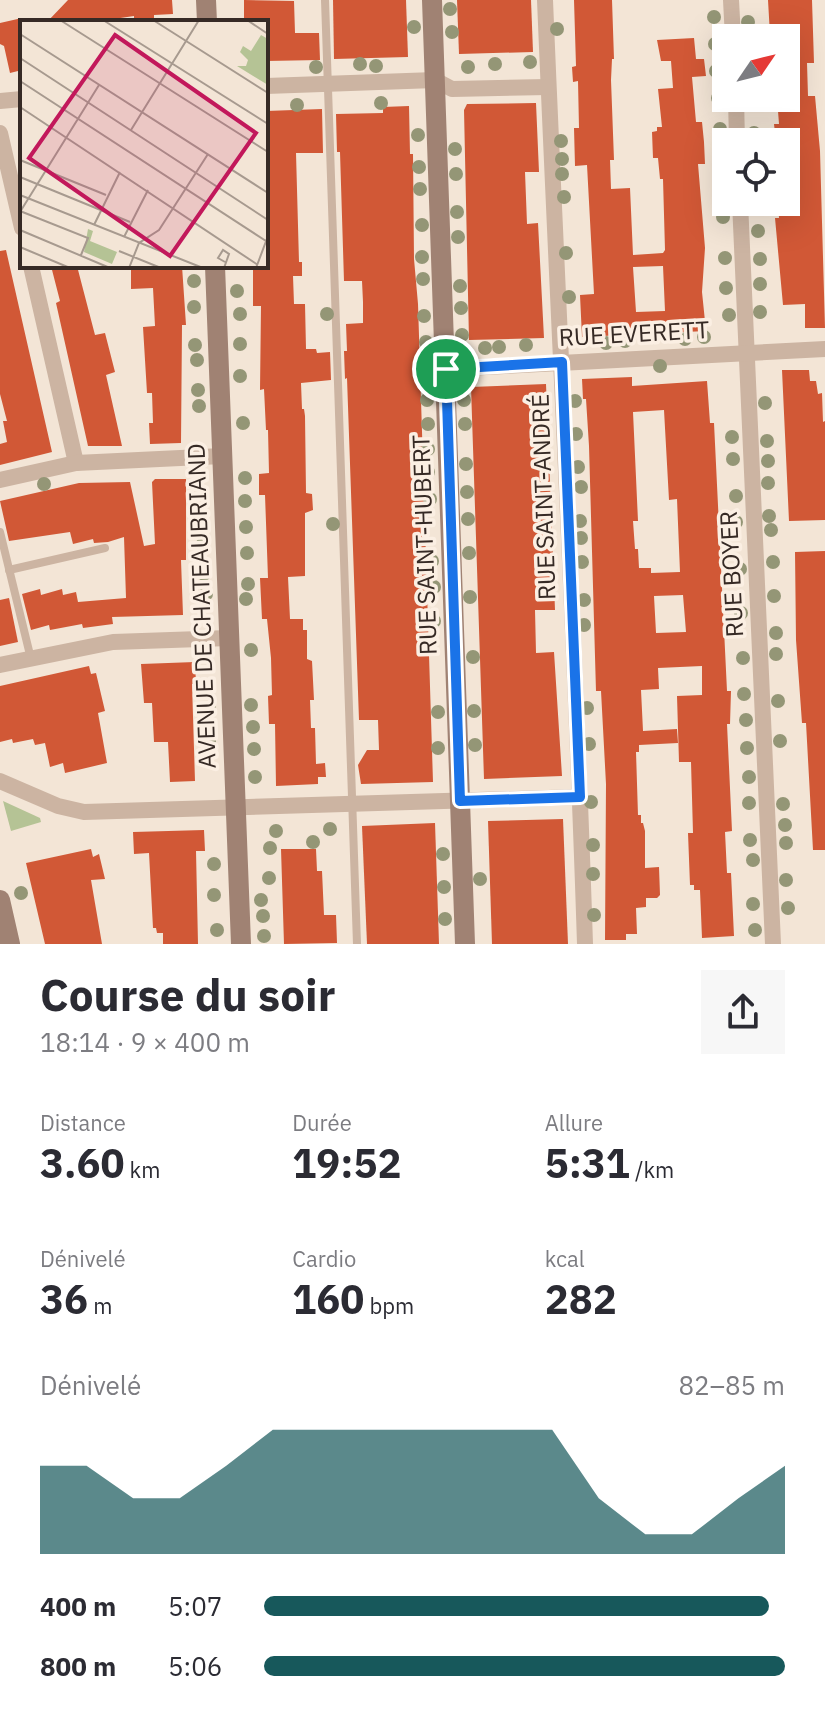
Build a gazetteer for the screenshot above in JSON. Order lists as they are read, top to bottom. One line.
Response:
{"streets":{"street":["RUE EVERETT","RUE SAINT-ANDRÉ","RUE SAINT-HUBERT","RUE BOYER","AVENUE DE CHATEAUBRIAND"]},"crossings":[["RUE EVERETT","RUE SAINT-ANDRÉ"],["RUE EVERETT","RUE SAINT-HUBERT"],["RUE EVERETT","RUE BOYER"]],"north":"top right","page":{"heading":["Course du soir","18:14 · 9 × 400 m"],"stats":[["Distance","3.60 km"],["Durée","19:52"],["Allure","5:31 /km"],["Dénivelé","36 m"],["Cardio","160 bpm"],["kcal","282"]],"chart":["Dénivelé","82–85 m"],"list":[{"name":"400 m","note":"5:07"},{"name":"800 m","note":"5:06"}]}}
